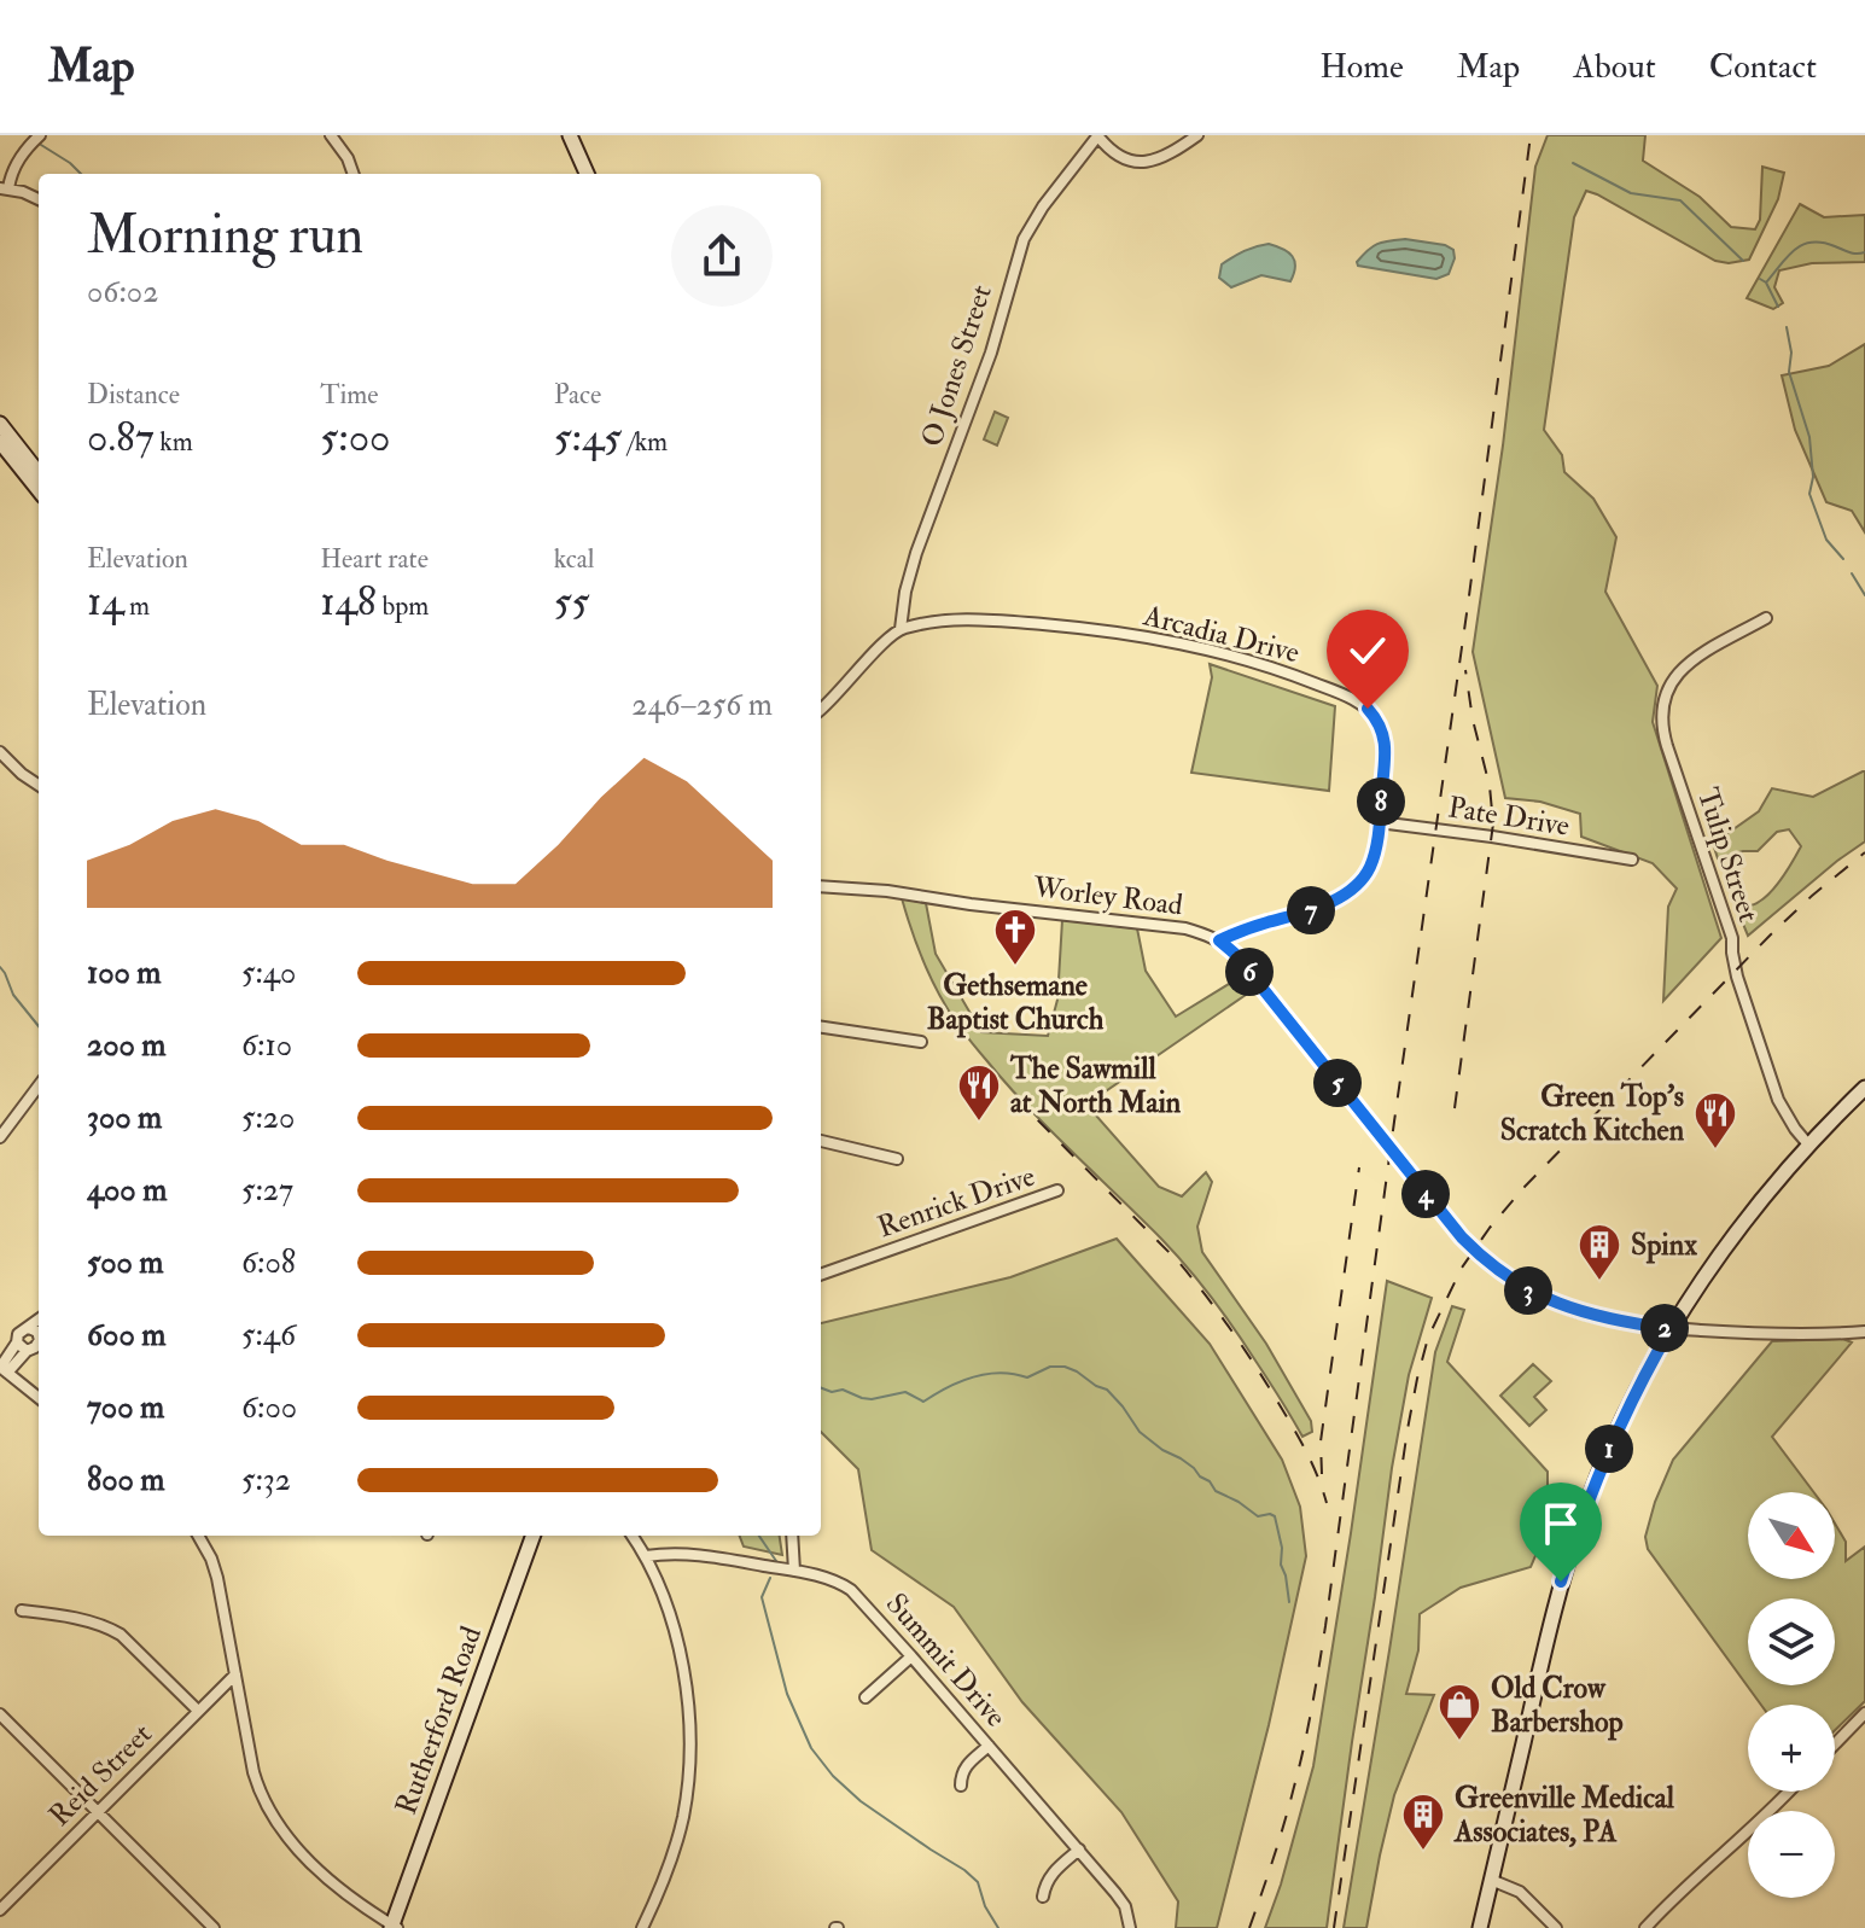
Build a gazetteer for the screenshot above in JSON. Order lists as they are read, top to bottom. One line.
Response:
{"streets":{"main road":["Rutherford Road"],"street":["O Jones Street","Arcadia Drive","Pate Drive","Tulip Street","Worley Road","Renrick Drive","Summit Drive","Reid Street"]},"crossings":[["O Jones Street","Arcadia Drive"],["Arcadia Drive","Pate Drive"],["Arcadia Drive","Worley Road"]],"places":{"church":["Gethsemane Baptist Church"],"restaurant":["The Sawmill at North Main","Green Top's Scratch Kitchen"],"building":["Spinx","Greenville Medical Associates, PA"],"shop":["Old Crow Barbershop"]},"north":"bottom right","page":{"header":"Map","nav":["Home","Map","About","Contact"],"heading":["Morning run","06:02"],"stats":[["Distance","0.87 km"],["Time","5:00"],["Pace","5:45 /km"],["Elevation","14 m"],["Heart rate","148 bpm"],["kcal","55"]],"chart":["Elevation","246–256 m"],"pins":["8","7","6","5","4","3","2","1"],"list":[{"name":"100 m","note":"5:40"},{"name":"200 m","note":"6:10"},{"name":"300 m","note":"5:20"},{"name":"400 m","note":"5:27"},{"name":"500 m","note":"6:08"},{"name":"600 m","note":"5:46"},{"name":"700 m","note":"6:00"},{"name":"800 m","note":"5:32"}],"map_buttons":["+","−"]}}
